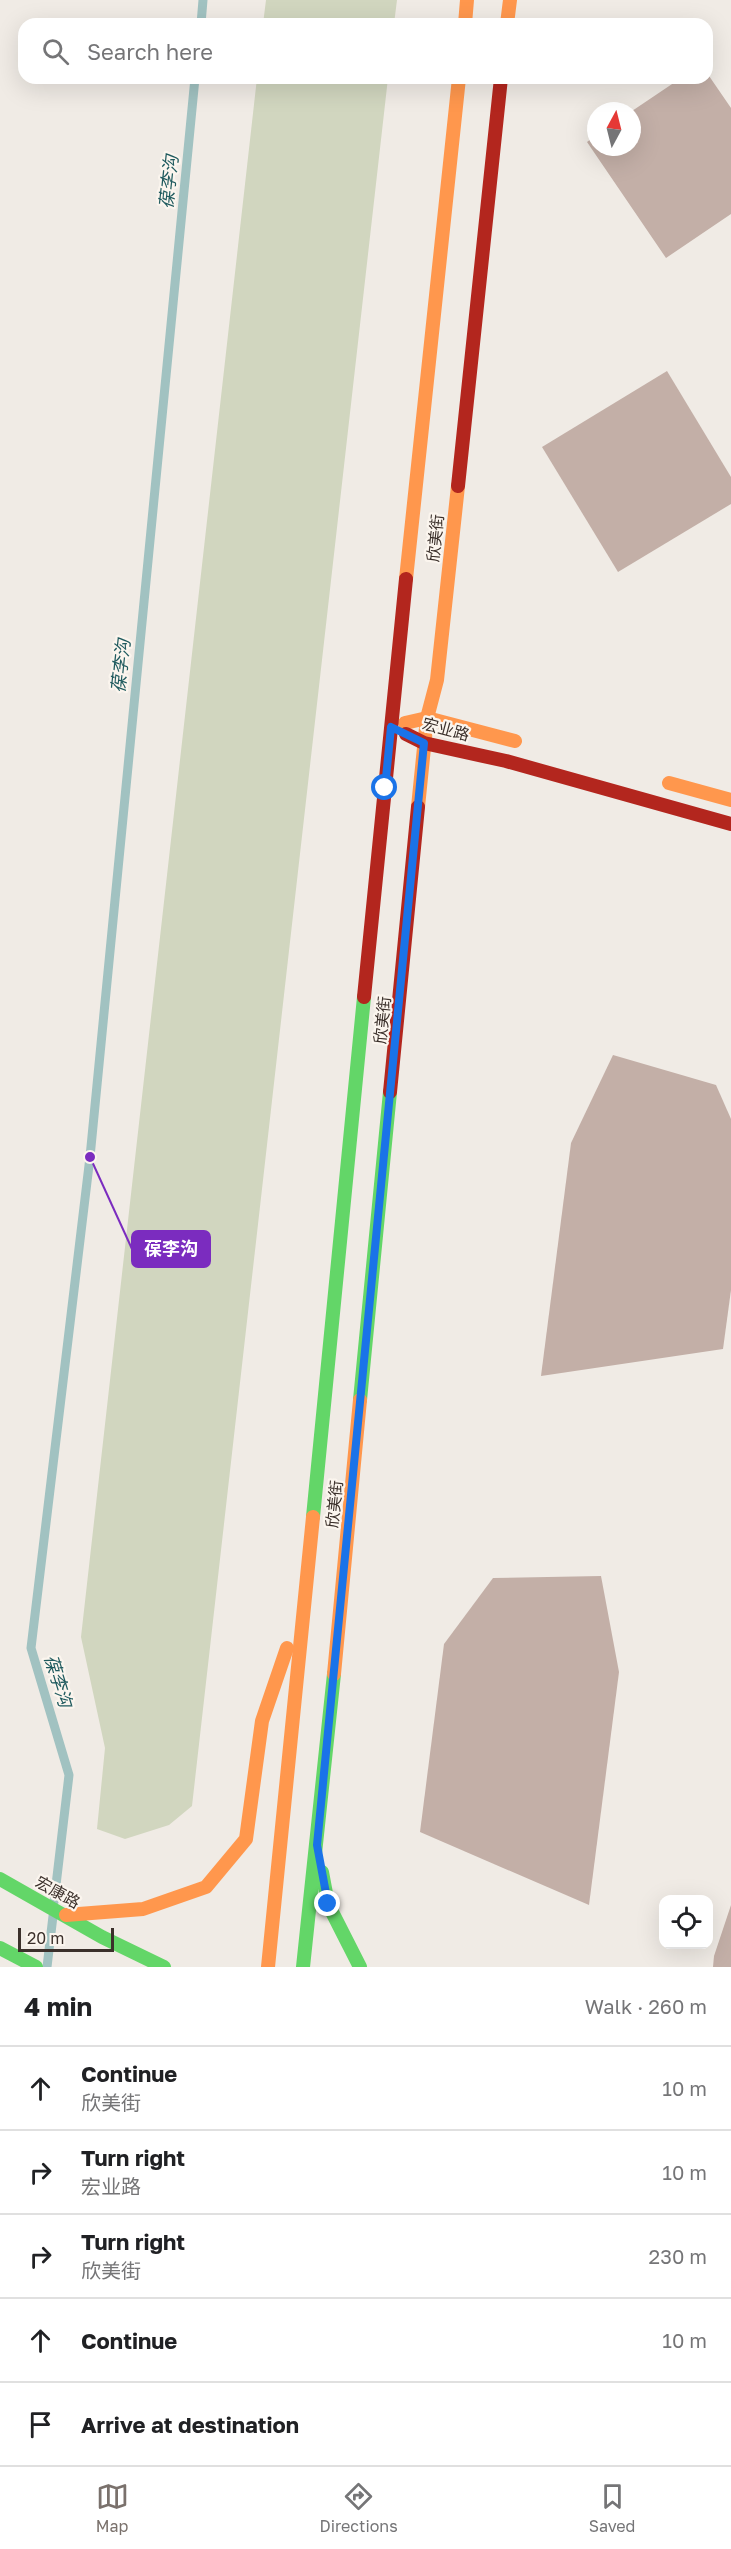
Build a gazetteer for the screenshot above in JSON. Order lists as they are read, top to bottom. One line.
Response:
{"streets":{"street":["欣美街","宏业路","宏康路"]},"crossings":[["欣美街","宏业路"]],"water":["葆李沟"],"places":["葆李沟"],"scale_bar":"20 m","north":"top","page":{"search":"Search here","scale":"20 m","heading":["4 min","Walk · 260 m"],"list":[["Continue","欣美街","10 m"],["Turn right","宏业路","10 m"],["Turn right","欣美街","230 m"],["Continue","10 m"],"Arrive at destination"],"nav":["Map","Directions","Saved"]}}
